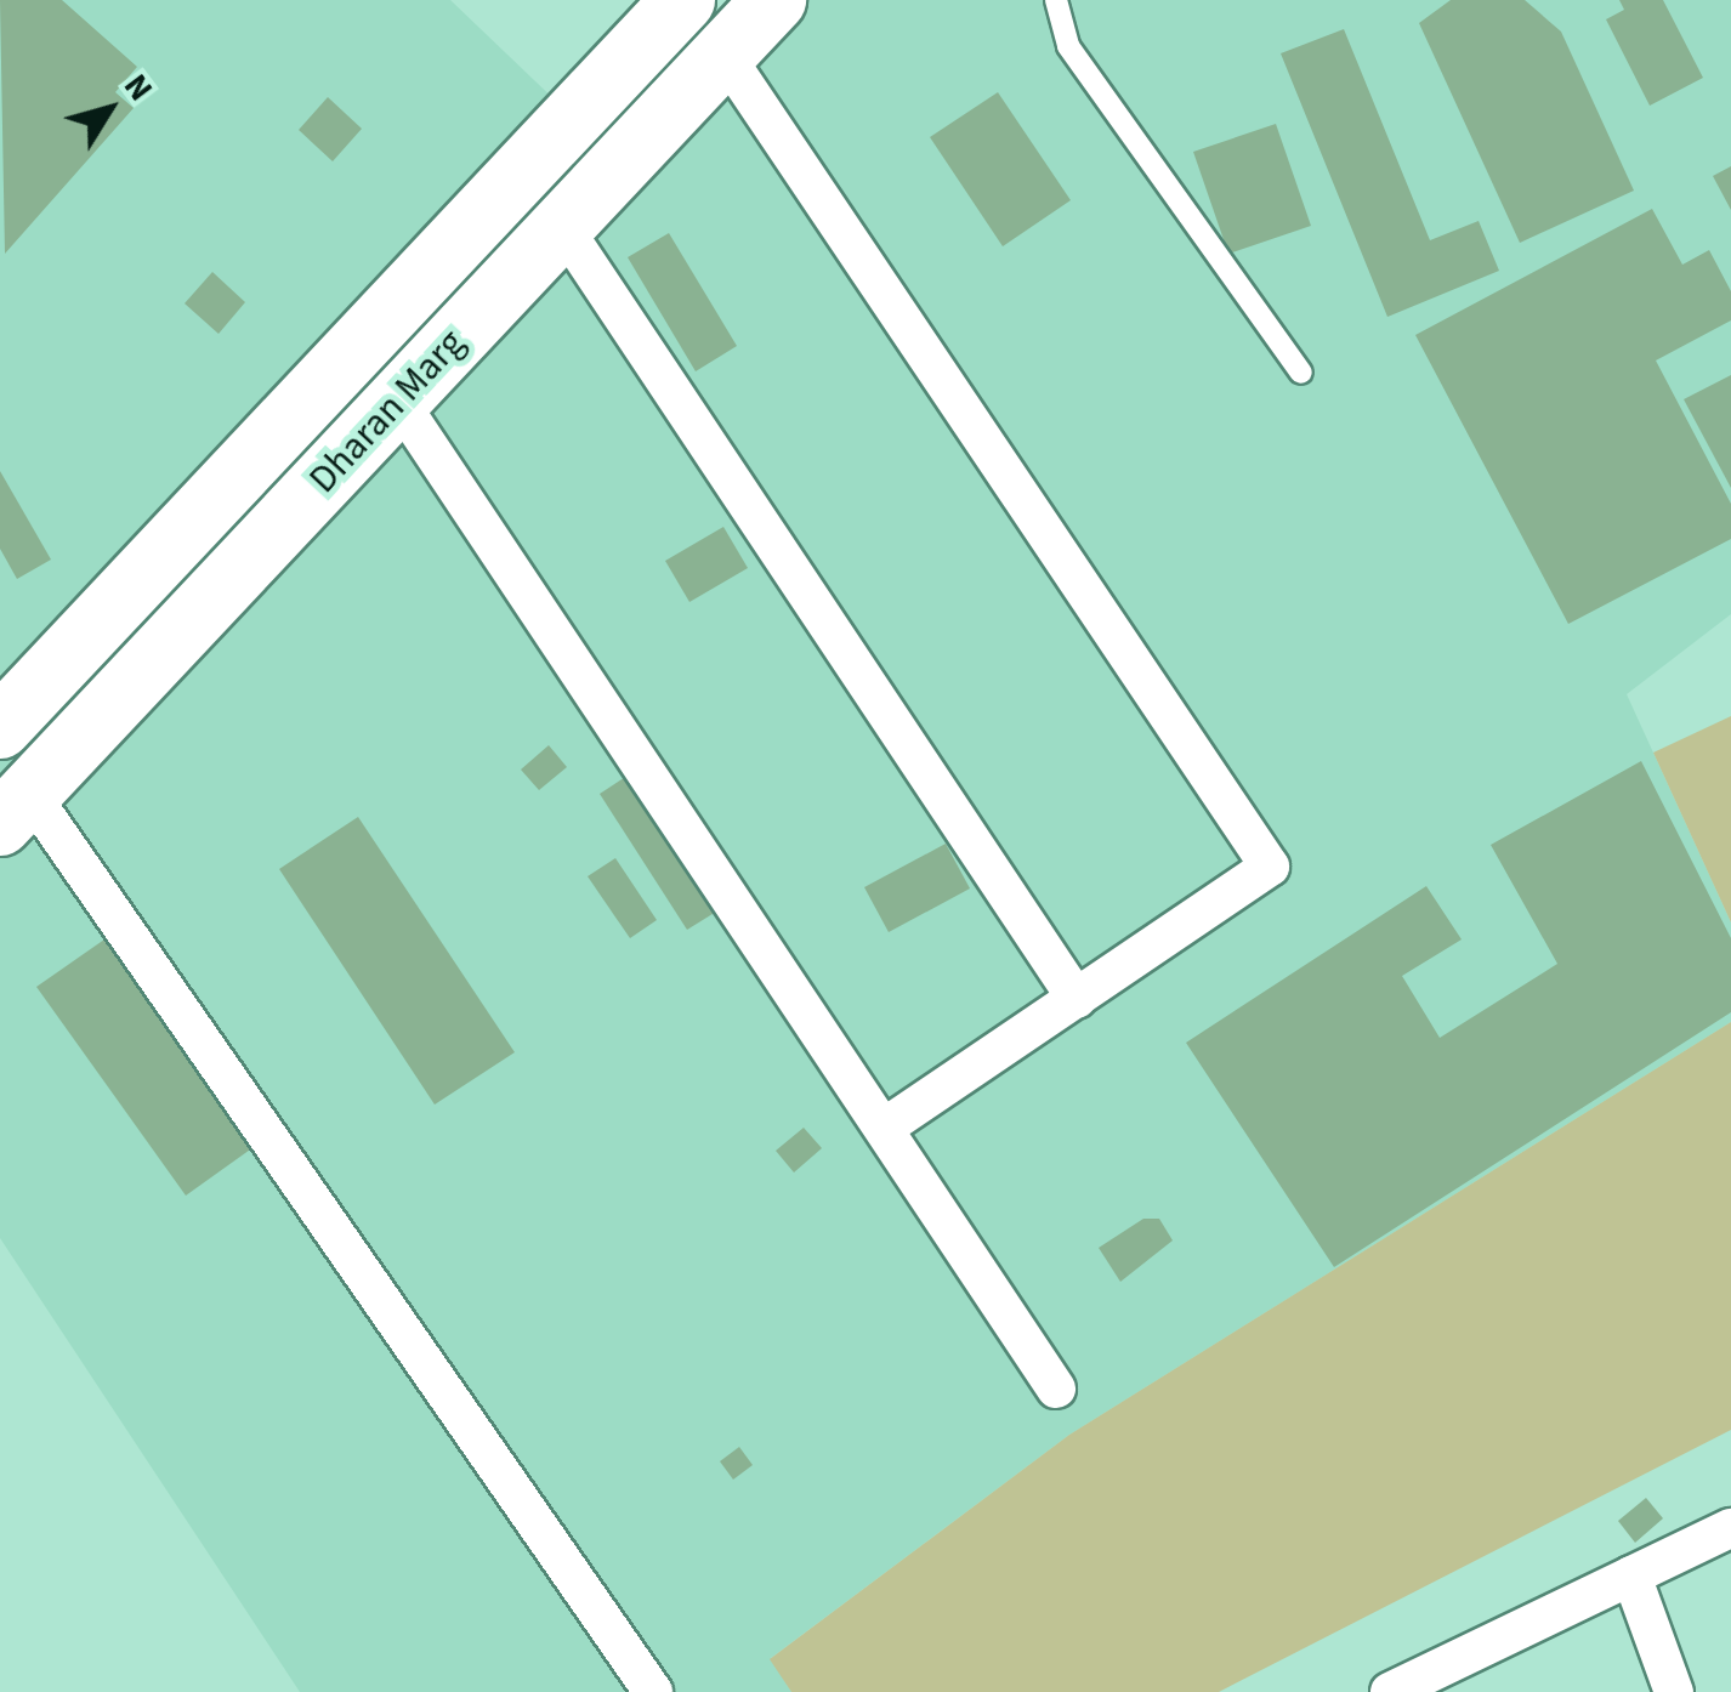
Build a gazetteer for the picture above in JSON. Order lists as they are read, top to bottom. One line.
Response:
{"streets":{"main road":["Dharan Marg"]},"north":"top right"}
